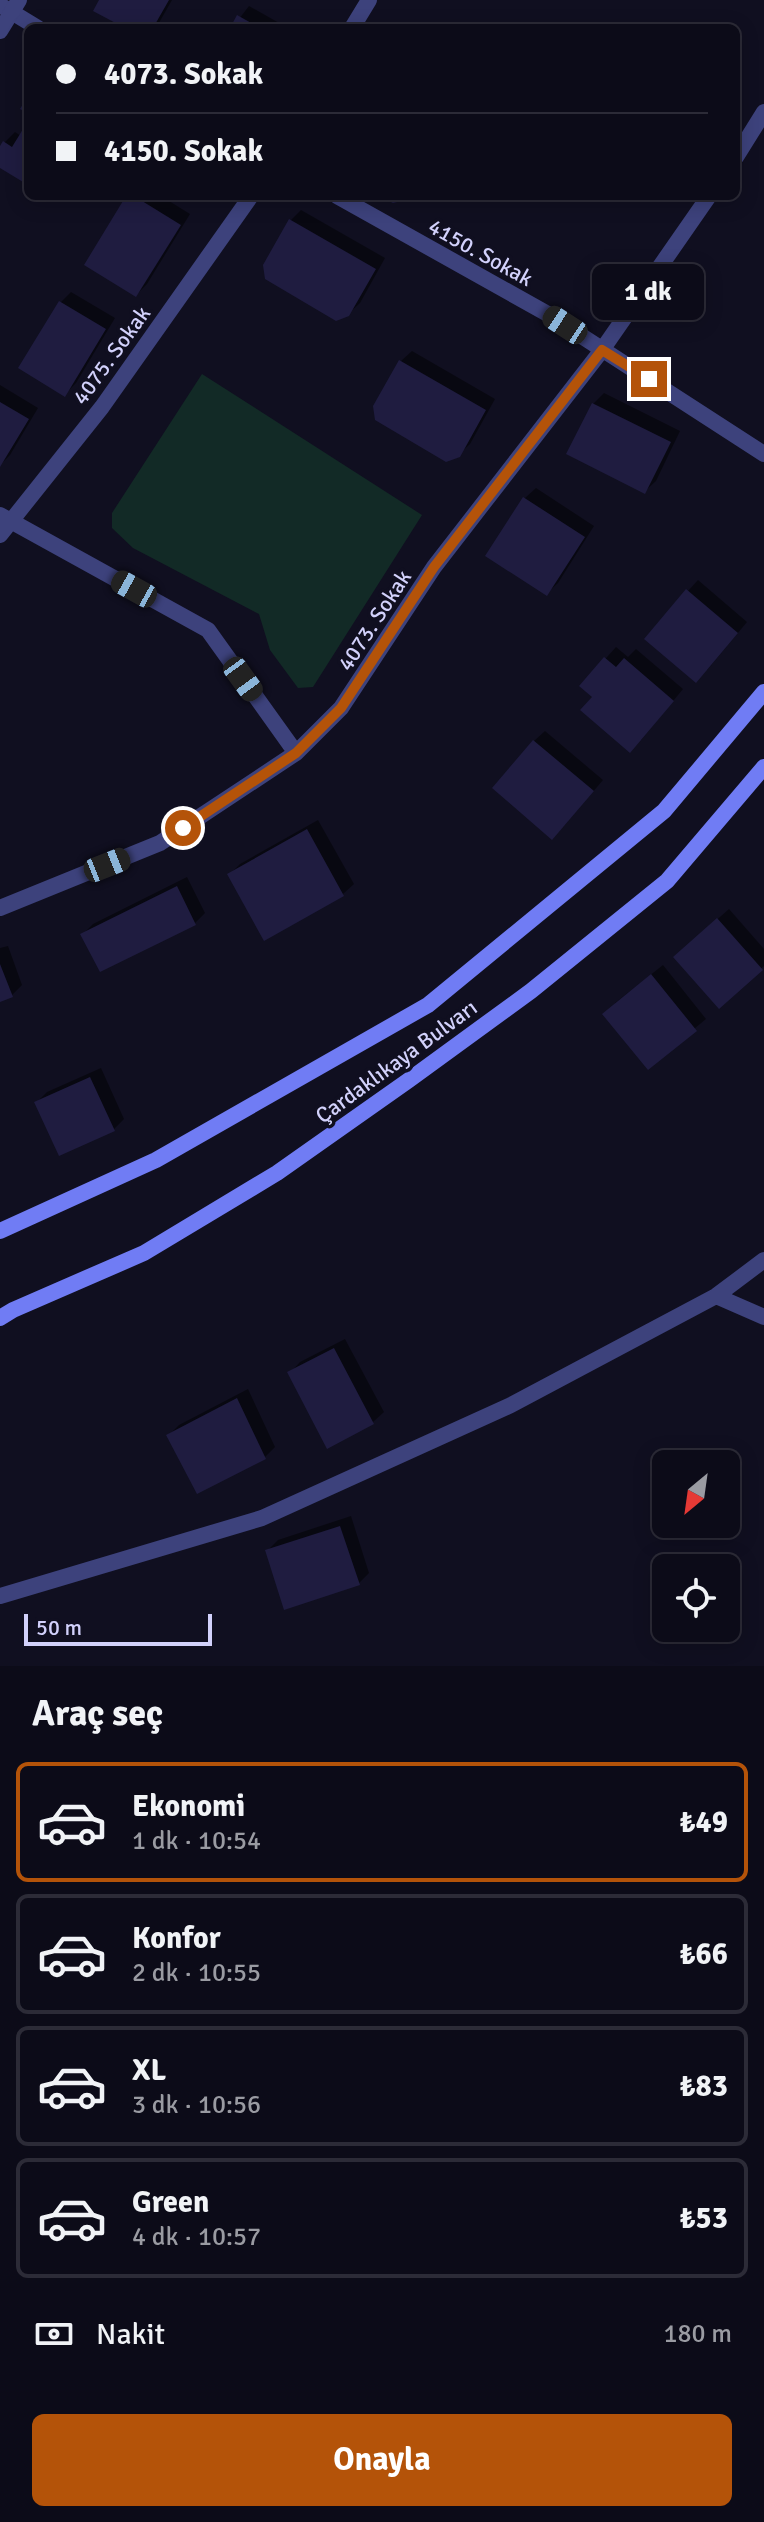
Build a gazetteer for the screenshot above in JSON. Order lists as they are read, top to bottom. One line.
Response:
{"streets":{"main road":["Çardaklıkaya Bulvarı"],"street":["4150. Sokak","4075. Sokak","4073. Sokak"]},"crossings":[["4150. Sokak","4073. Sokak"]],"scale_bar":"50 m","north":"bottom left","page":{"banner":["4073. Sokak","4150. Sokak"],"bubble":"1 dk","scale":"50 m","heading":"Araç seç","list":[{"name":"Ekonomi","note":"1 dk · 10:54","value":"₺49"},{"name":"Konfor","note":"2 dk · 10:55","value":"₺66"},{"name":"XL","note":"3 dk · 10:56","value":"₺83"},{"name":"Green","note":"4 dk · 10:57","value":"₺53"}],"pay":["Nakit","180 m"],"buttons":"Onayla"}}
